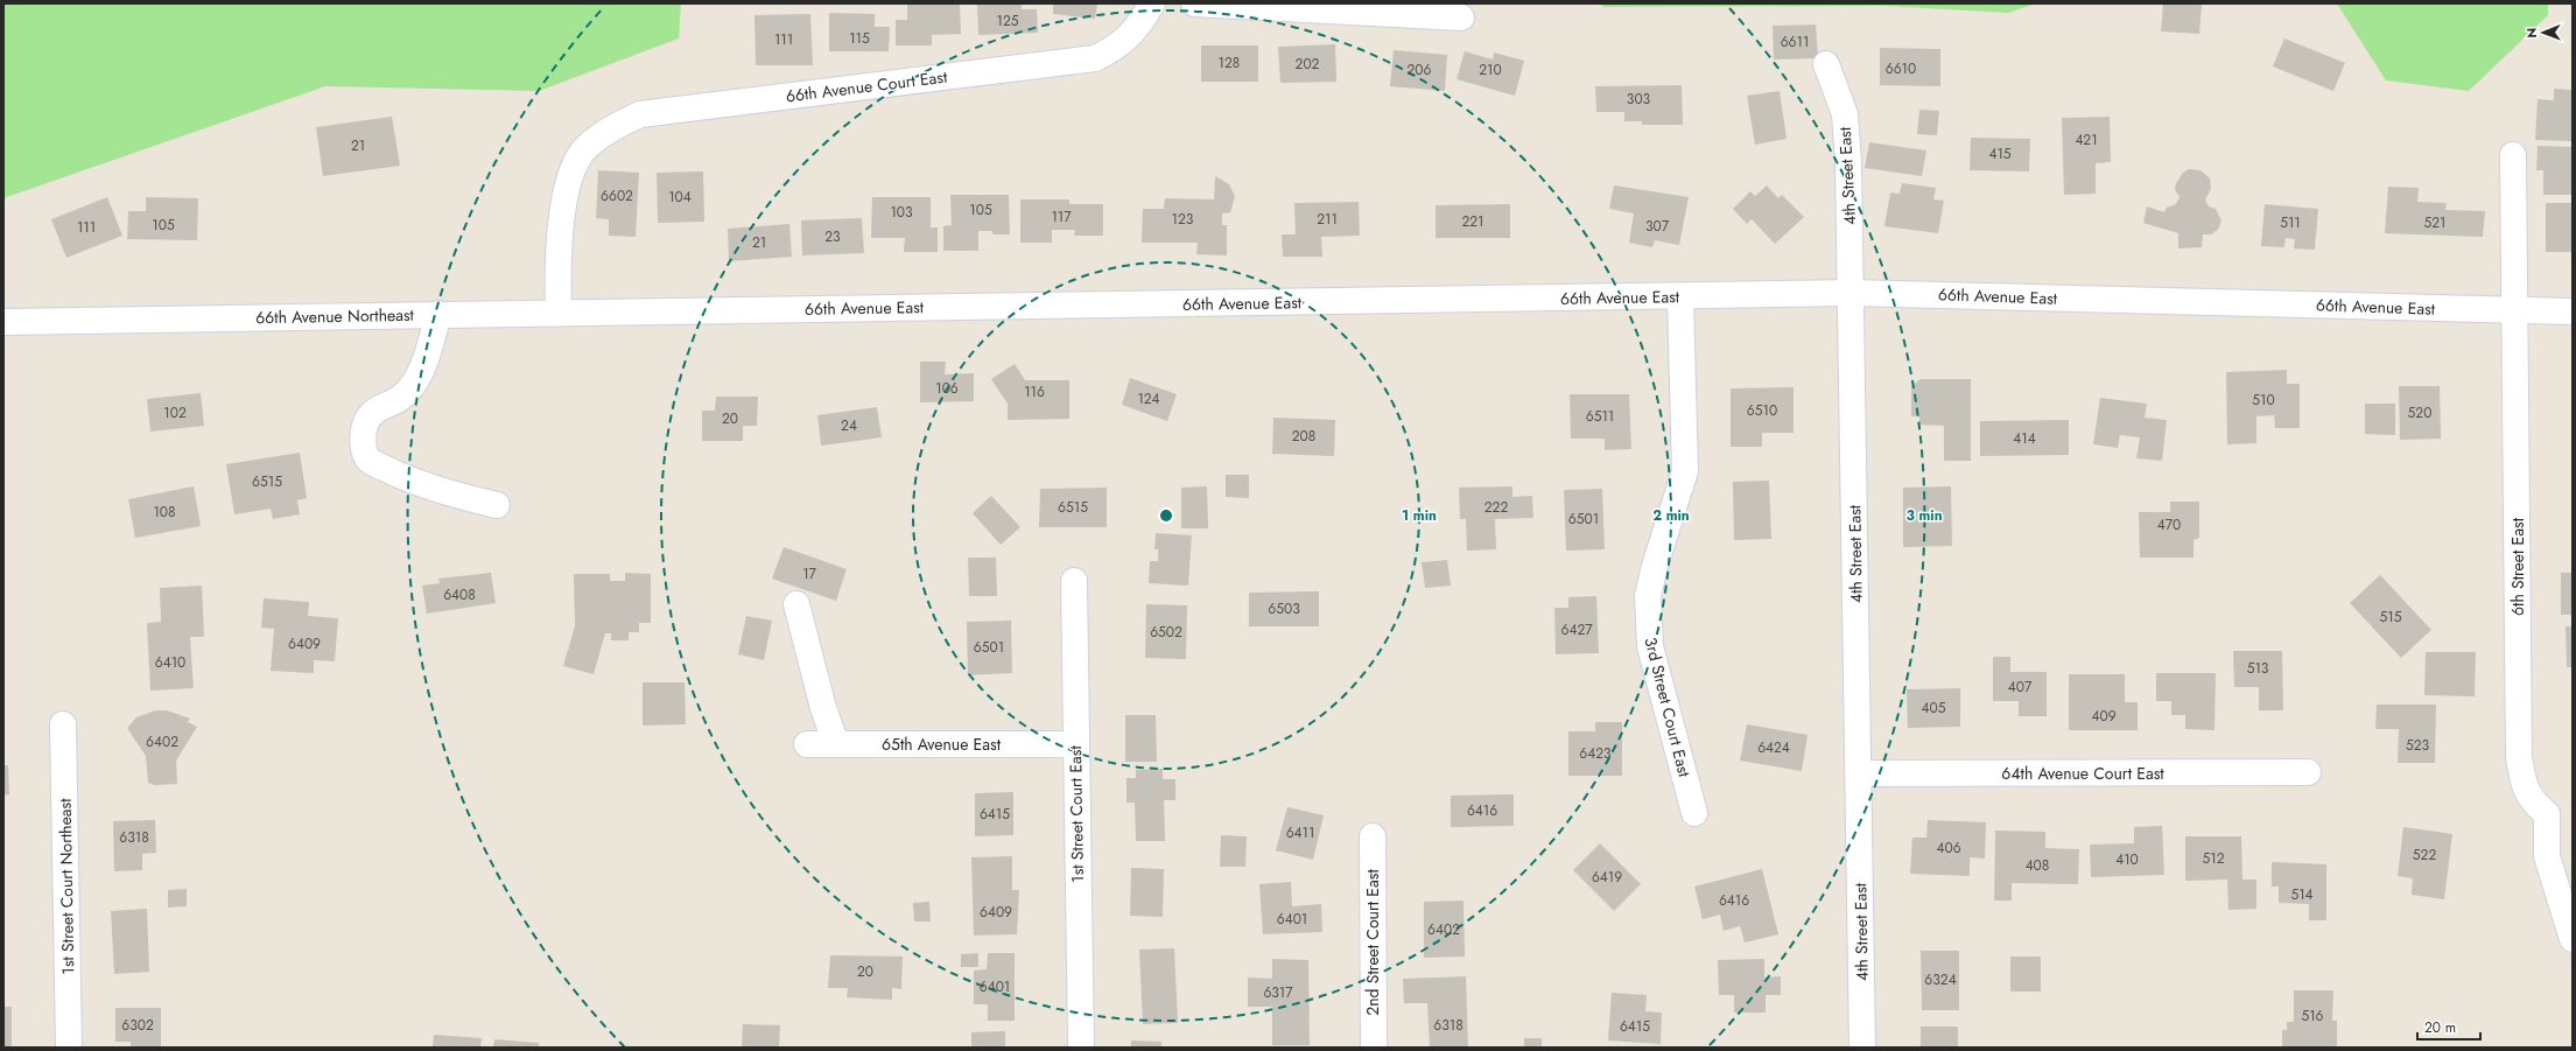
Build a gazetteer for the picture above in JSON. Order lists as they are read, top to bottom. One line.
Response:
{"streets":{"street":["66th Avenue Court East","4th Street East","66th Avenue East","66th Avenue Northeast","6th Street East","3rd Street Court East","65th Avenue East","64th Avenue Court East","1st Street Court East","1st Street Court Northeast","2nd Street Court East"]},"crossings":[["66th Avenue Court East","66th Avenue Northeast"],["4th Street East","66th Avenue East"],["4th Street East","64th Avenue Court East"],["66th Avenue East","66th Avenue Northeast"],["66th Avenue East","6th Street East"],["66th Avenue East","3rd Street Court East"],["65th Avenue East","1st Street Court East"]],"house_numbers":["125","115","111","6611","128","202","6610","206","210","303","421","21","415","6602","104","105","103","117","123","211","221","511","521","105","307","111","23","21","106","116","124","510","6510","102","520","6511","20","24","208","414","6515","6515","222","108","6501","470","17","6408","6503","515","6427","6502","6409","6501","6410","513","407","405","409","6402","523","6424","6423","6416","6415","6411","6318","406","522","512","410","408","6419","514","6416","6409","6401","6402","20","6324","6401","6317","516","6302","6318","6415"],"scale_bar":"20 m","north":"left","rings":["1 min","2 min","3 min"]}
